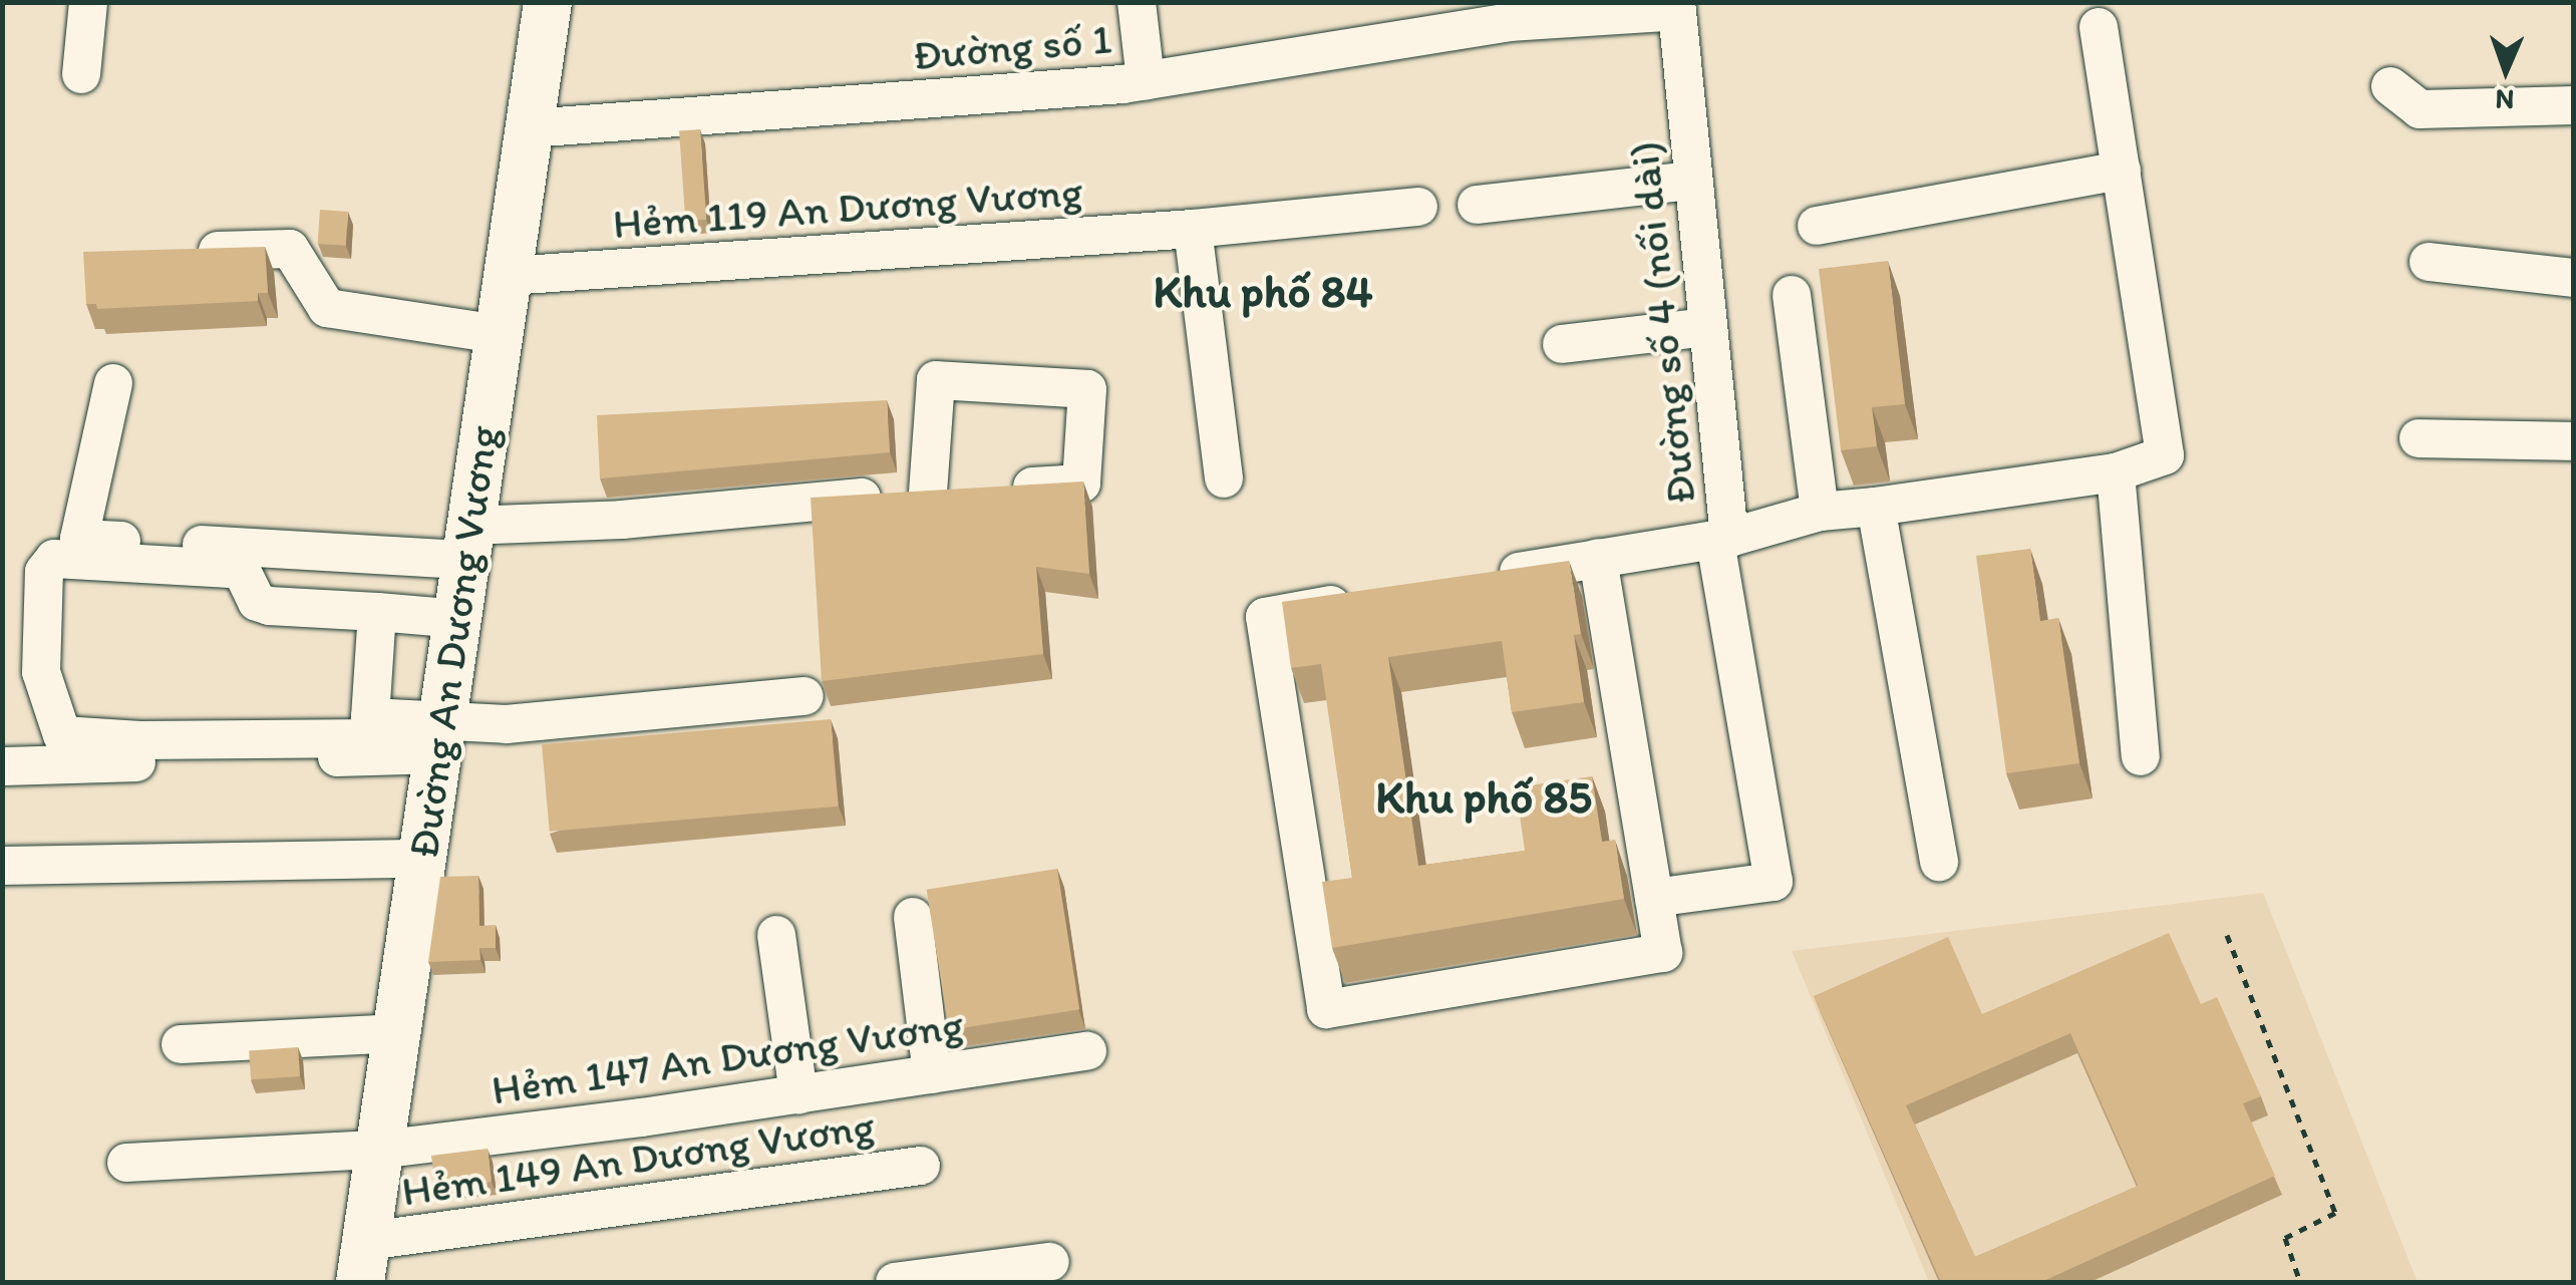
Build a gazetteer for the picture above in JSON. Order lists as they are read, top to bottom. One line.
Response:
{"streets":{"main road":["Đường An Dương Vương"],"street":["Đường số 1","Hẻm 119 An Dương Vương","Đường số 4 (nối dài)","Hẻm 147 An Dương Vương","Hẻm 149 An Dương Vương"]},"crossings":[["Đường số 1","Đường số 4 (nối dài)"],["Đường số 1","Đường An Dương Vương"],["Hẻm 119 An Dương Vương","Đường An Dương Vương"],["Đường An Dương Vương","Hẻm 147 An Dương Vương"],["Đường An Dương Vương","Hẻm 149 An Dương Vương"]],"districts":["Khu phố 84","Khu phố 85"],"north":"bottom"}
